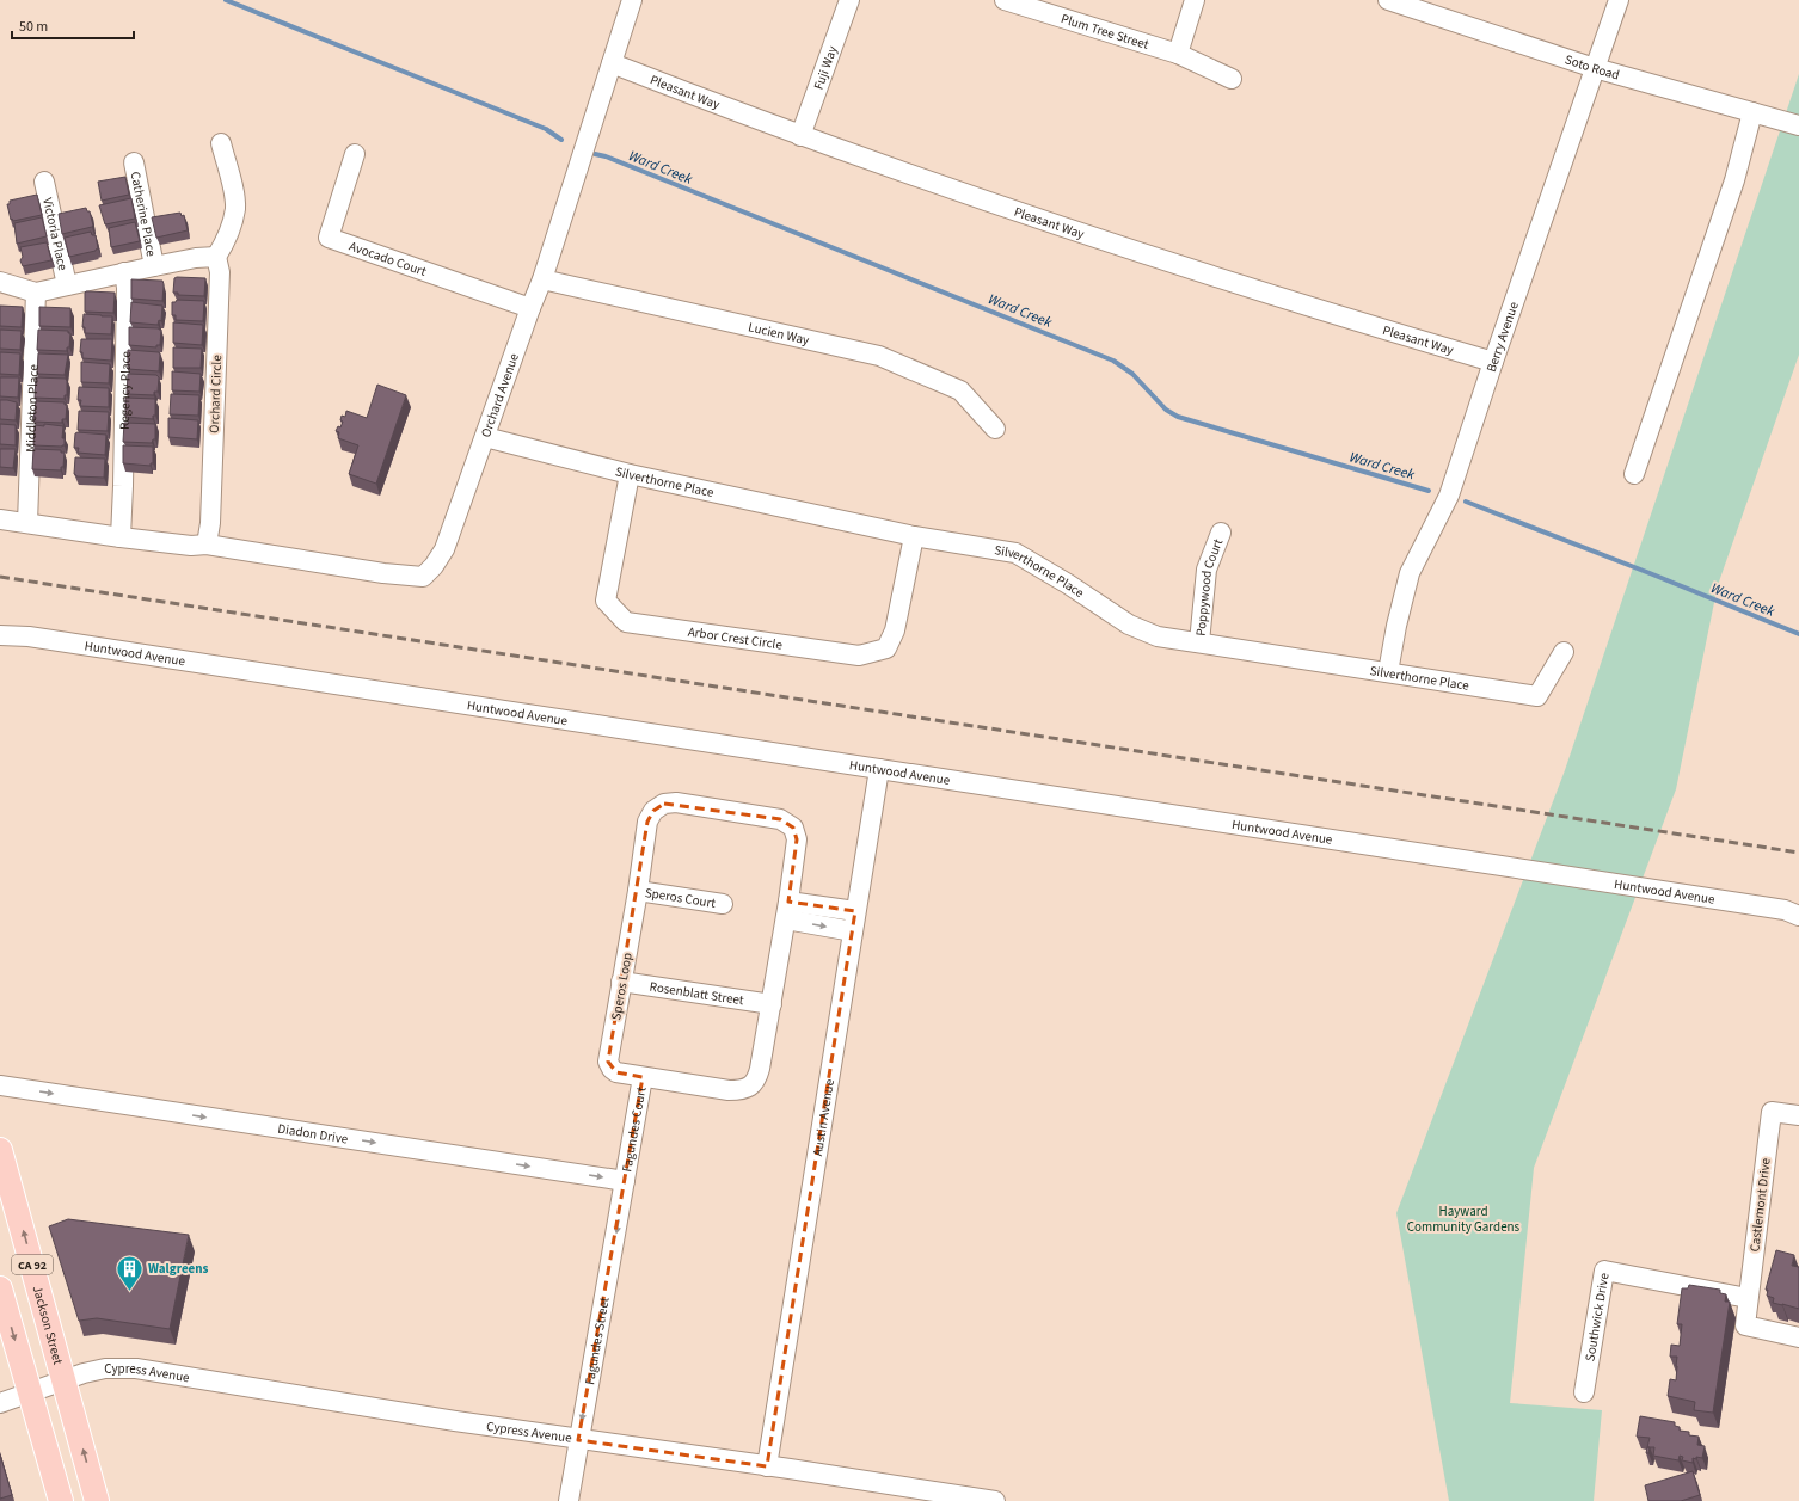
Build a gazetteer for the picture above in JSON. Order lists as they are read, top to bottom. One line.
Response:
{"streets":{"main road":["CA 92","Jackson Street"],"street":["Plum Tree Street","Soto Road","Fuji Way","Pleasant Way","Catherine Place","Victoria Place","Avocado Court","Lucien Way","Berry Avenue","Regency Place","Orchard Circle","Orchard Avenue","Middleton Place","Silverthorne Place","Poppywood Court","Arbor Crest Circle","Huntwood Avenue","Speros Court","Speros Loop","Rosenblatt Street","Austin Avenue","Fagundes Court","Diadon Drive","Castlemont Drive","Southwick Drive","Fagundes Street","Cypress Avenue"]},"crossings":[["Soto Road","Berry Avenue"],["Fuji Way","Pleasant Way"],["Pleasant Way","Berry Avenue"],["Pleasant Way","Orchard Avenue"],["Avocado Court","Orchard Avenue"],["Lucien Way","Orchard Avenue"],["Berry Avenue","Silverthorne Place"],["Orchard Circle","Orchard Avenue"],["Orchard Avenue","Silverthorne Place"],["Silverthorne Place","Poppywood Court"],["Silverthorne Place","Arbor Crest Circle"],["Huntwood Avenue","Austin Avenue"],["Speros Court","Speros Loop"],["Speros Loop","Rosenblatt Street"],["Speros Loop","Fagundes Court"],["Austin Avenue","Cypress Avenue"],["Fagundes Court","Diadon Drive"],["Fagundes Court","Fagundes Street"],["Diadon Drive","Fagundes Street"],["Castlemont Drive","Southwick Drive"],["CA 92","Cypress Avenue"],["Jackson Street","Cypress Avenue"],["Fagundes Street","Cypress Avenue"]],"one_way":["Diadon Drive","Fagundes Street"],"water":["Ward Creek"],"parks":["Hayward Community Gardens"],"places":{"building":["Walgreens"]},"scale_bar":"50 m"}
